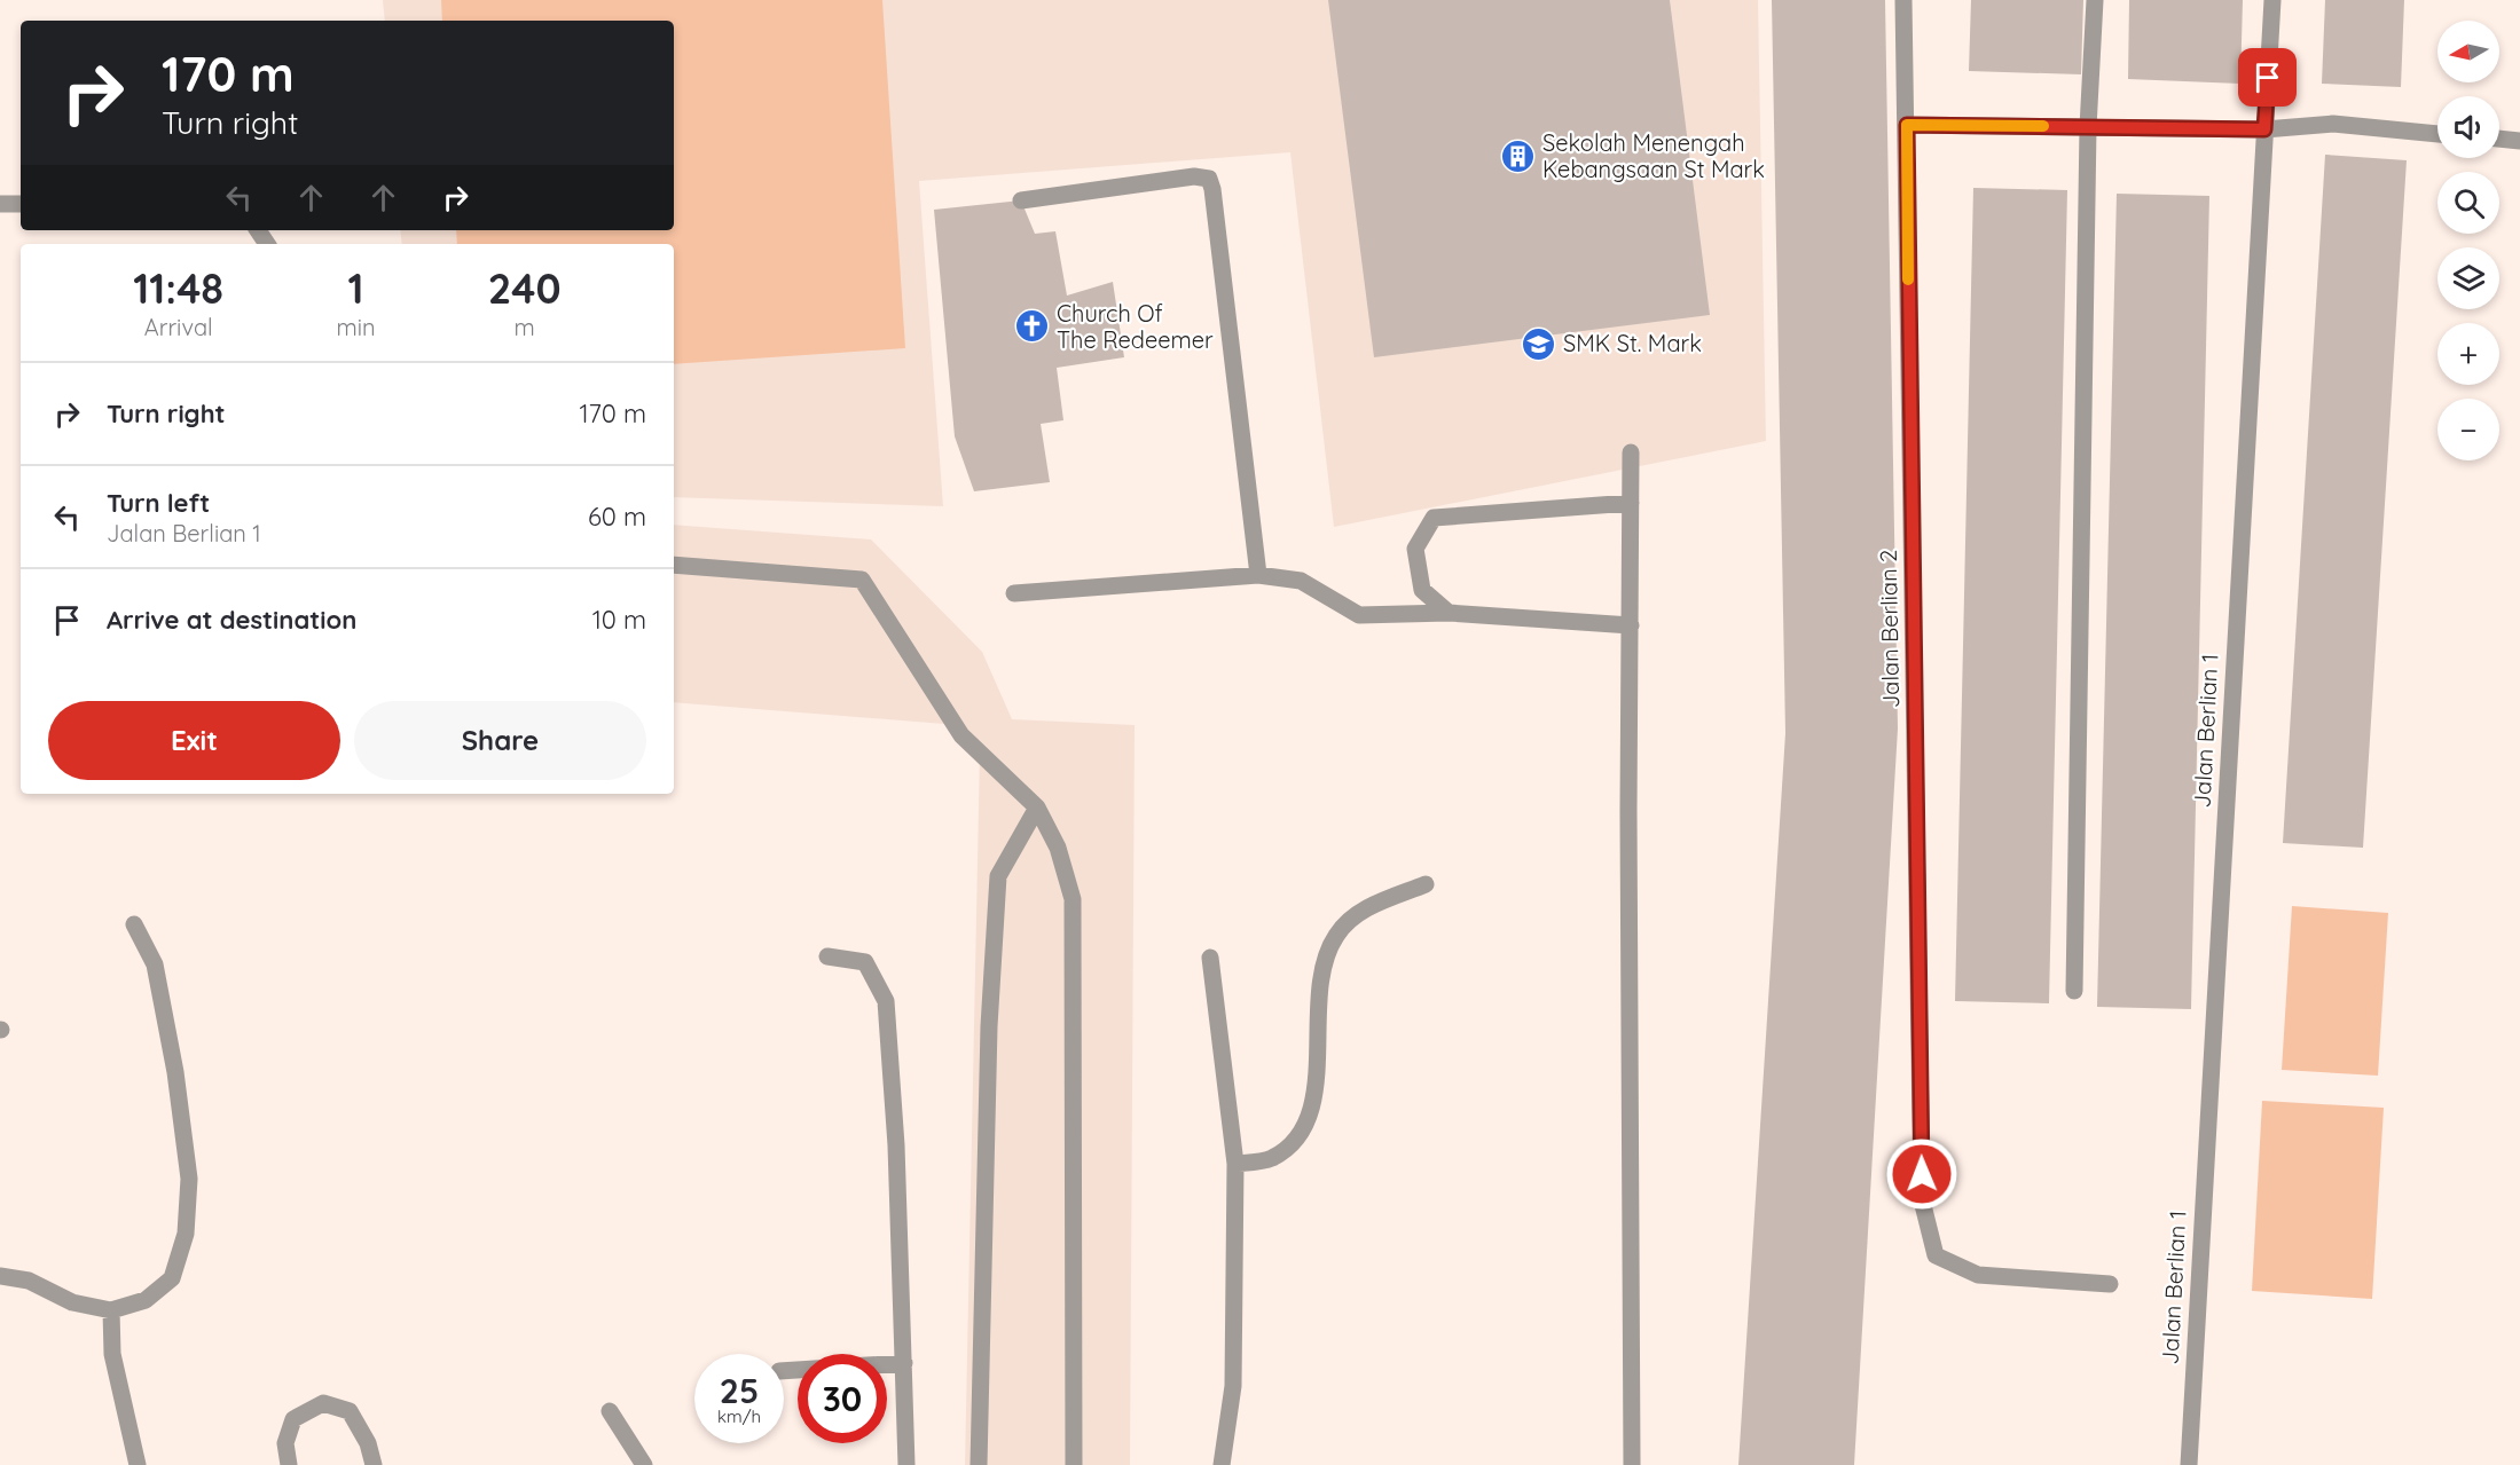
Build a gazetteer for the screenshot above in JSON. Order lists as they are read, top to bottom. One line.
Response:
{"streets":{"street":["Jalan Berlian 2","Jalan Berlian 1"]},"places":{"building":["Sekolah Menengah Kebangsaan St Mark"],"church":["Church Of The Redeemer"],"school or university":["SMK St. Mark"]},"north":"left","page":{"map_buttons":["+","−"],"turn":["170 m","Turn right"],"eta":["11:48","Arrival","1","min","240","m"],"list":[{"name":"Turn right","value":"170 m"},{"name":"Turn left","note":"Jalan Berlian 1","value":"60 m"},{"name":"Arrive at destination","value":"10 m"}],"buttons":["Exit","Share"],"speed":"25 km/h","limit":"30"}}
